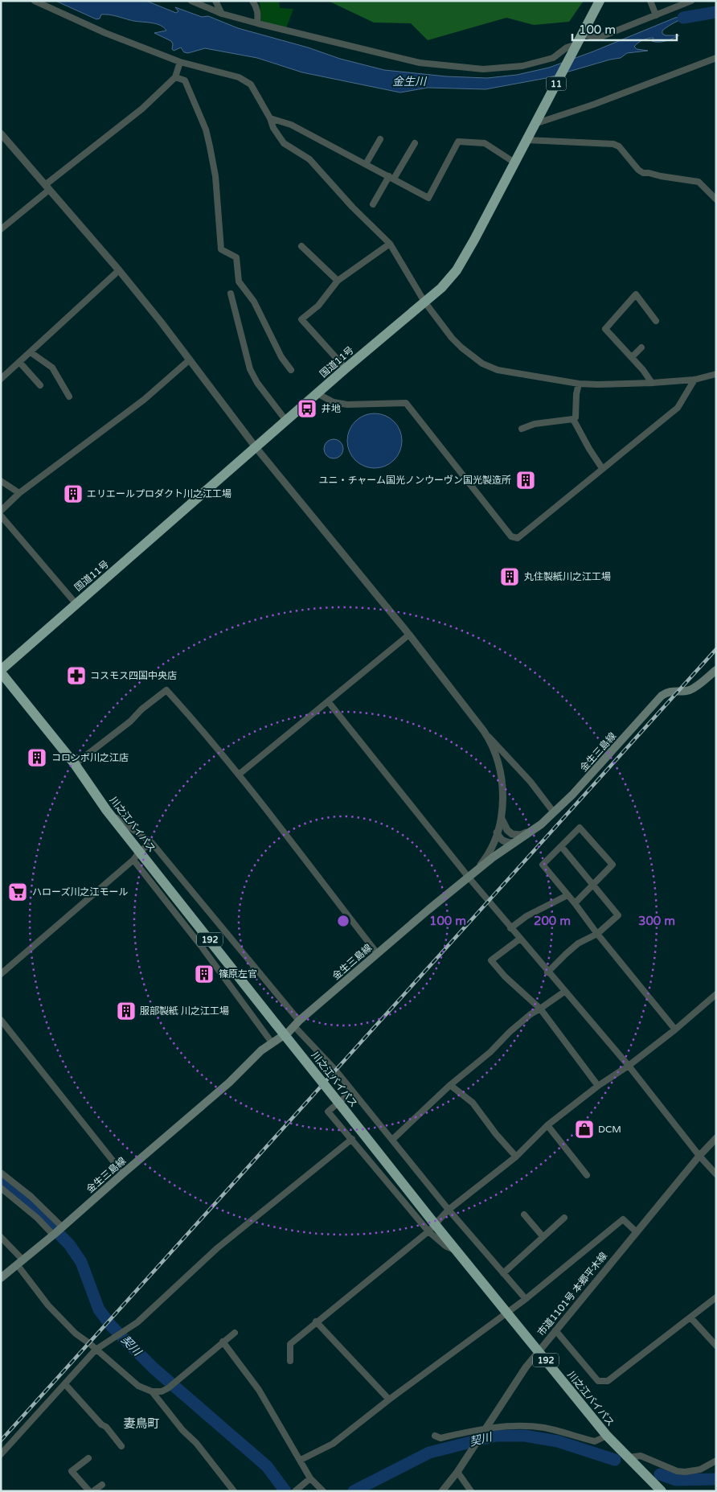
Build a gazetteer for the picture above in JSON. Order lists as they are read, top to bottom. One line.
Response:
{"streets":{"highway":["11","国道11号","川之江バイパス","192"],"main road":["金生三島線"],"street":["市道1101号 本郷平木線"]},"crossings":[["国道11号","川之江バイパス"],["川之江バイパス","市道1101号 本郷平木線"]],"districts":["妻鳥町"],"water":["金生川","契川"],"places":{"bus stop":["井地"],"building":["ユニ・チャーム国光ノンウーヴン国光製造所","エリエールプロダクト川之江工場","丸住製紙川之江工場","コロンボ川之江店","篠原左官","服部製紙 川之江工場"],"pharmacy":["コスモス四国中央店"],"supermarket":["ハローズ川之江モール"],"shop":["DCM"]},"scale_bar":"100 m","rings":["100 m","200 m","300 m"]}
